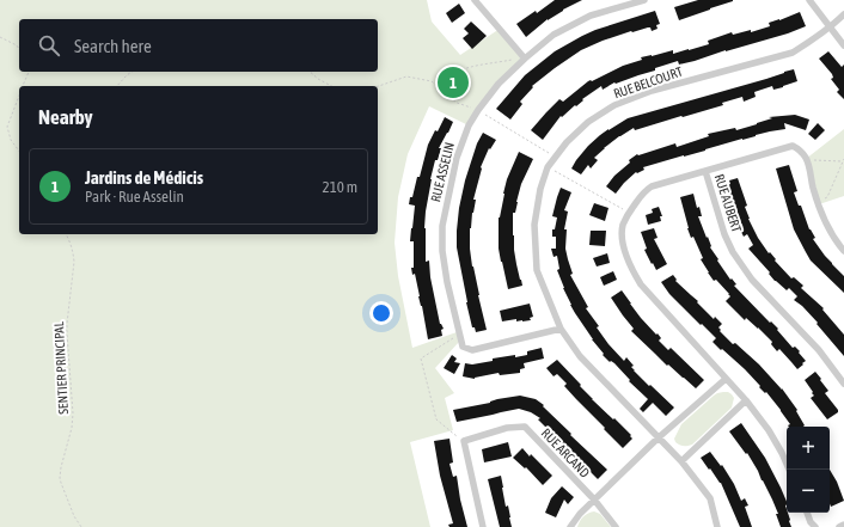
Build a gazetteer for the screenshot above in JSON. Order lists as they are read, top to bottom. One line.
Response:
{"streets":{"street":["RUE BELCOURT","RUE ASSELIN","RUE AUBERT","RUE ARCAND"],"path":["SENTIER PRINCIPAL"]},"crossings":[["RUE BELCOURT","RUE ASSELIN"]],"page":{"search":"Search here","pins":"1","heading":"Nearby","list":[{"mark":"1","name":"Jardins de Médicis","note":"Park · Rue Asselin","value":"210 m"}],"map_buttons":["+","−"]}}
